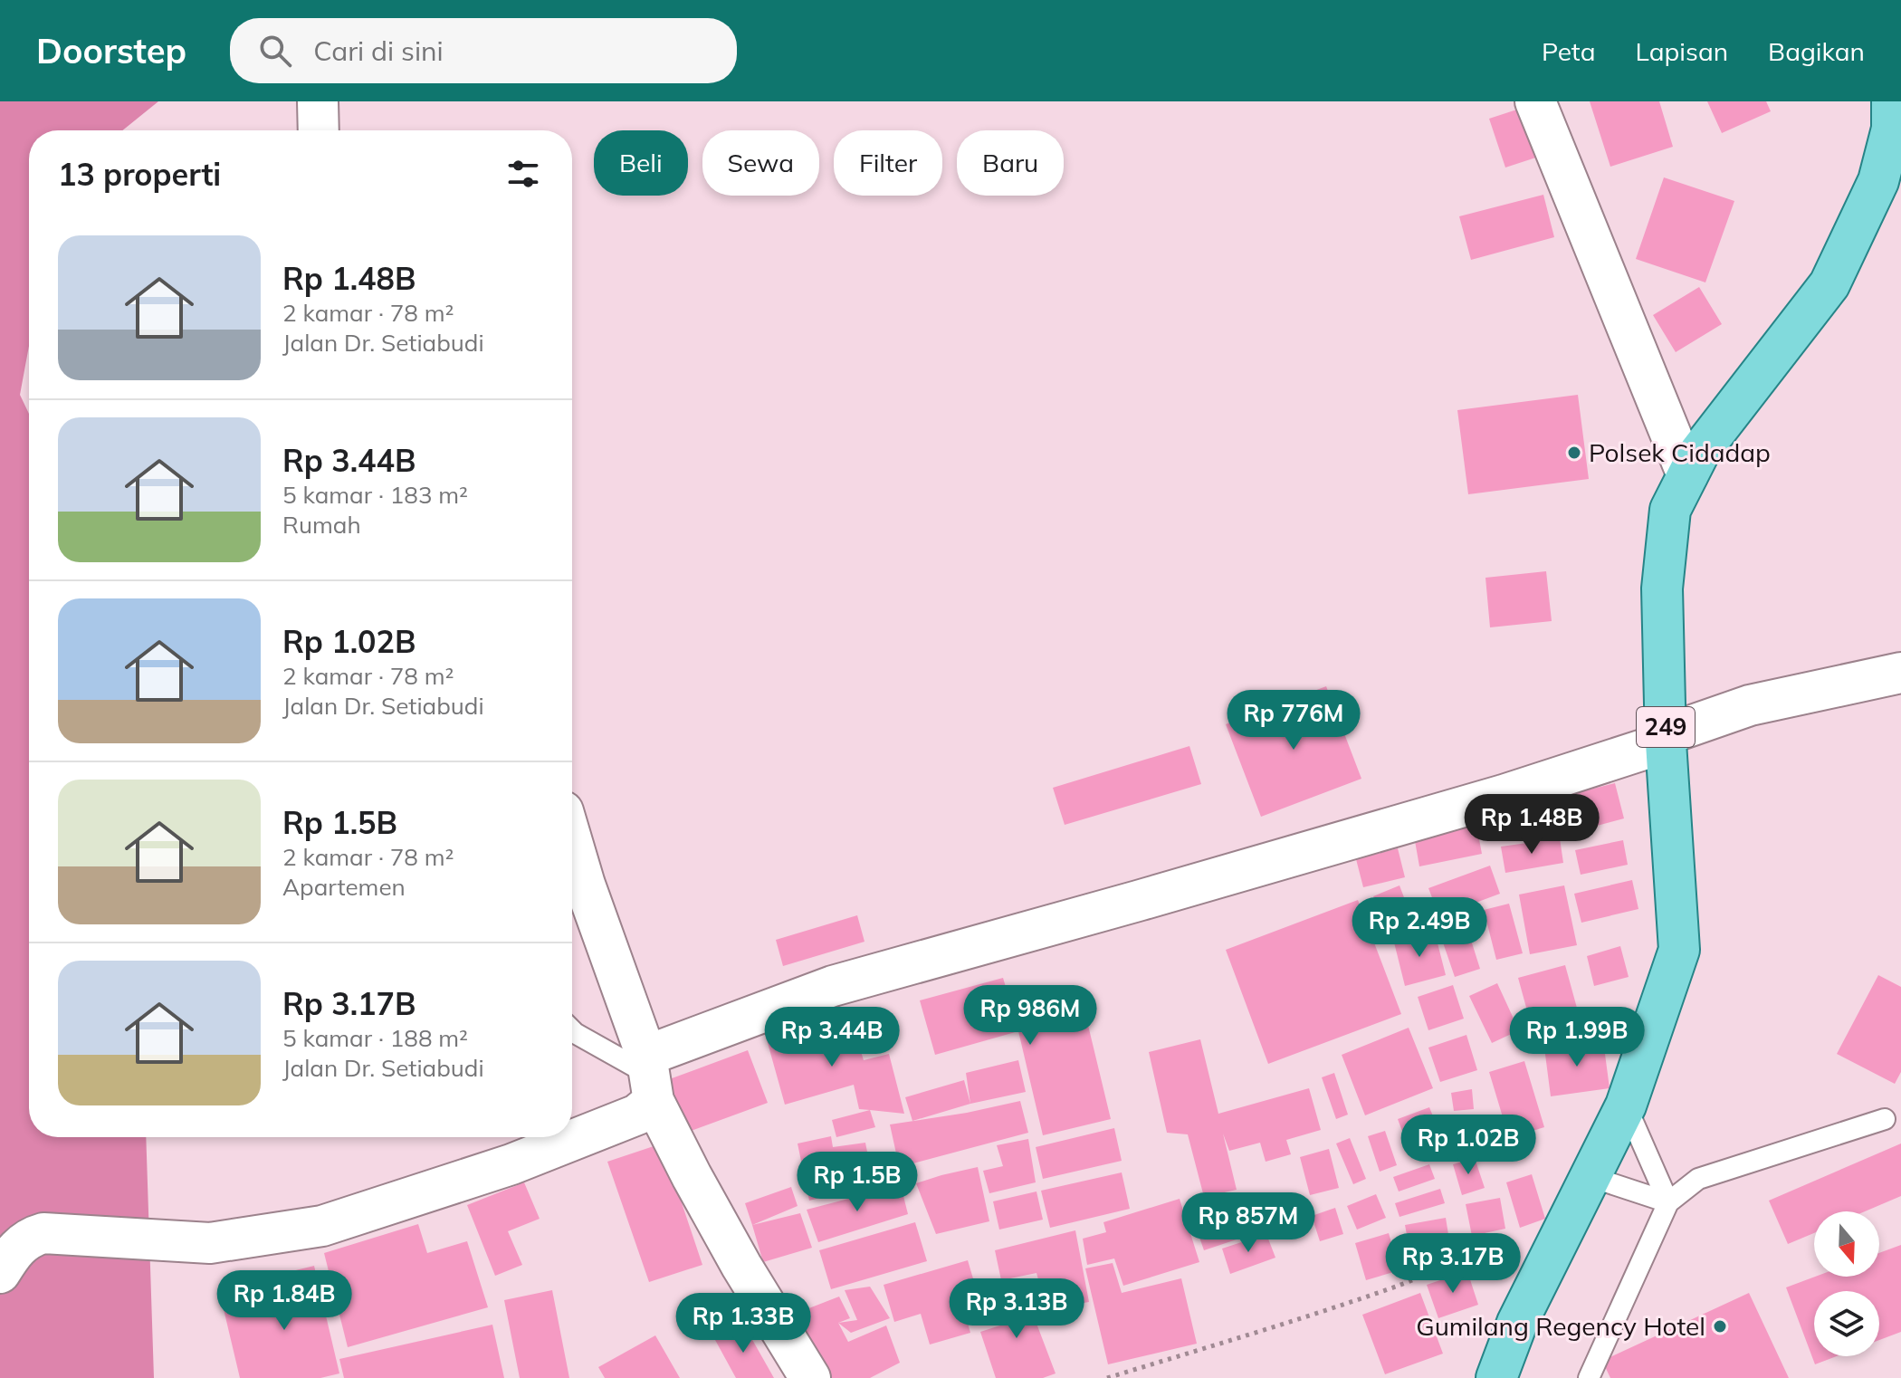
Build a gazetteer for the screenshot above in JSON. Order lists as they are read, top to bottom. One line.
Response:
{"streets":{"main road":["249"]},"places":["Polsek Cidadap","Gumilang Regency Hotel"],"north":"bottom","page":{"header":"Doorstep","search":"Cari di sini","nav":["Peta","Lapisan","Bagikan"],"chip":["Beli","Sewa","Filter","Baru"],"heading":"13 properti","list":[{"name":"Rp 1.48B","note":"2 kamar · 78 m² · Jalan Dr. Setiabudi"},{"name":"Rp 3.44B","note":"5 kamar · 183 m² · Rumah"},{"name":"Rp 1.02B","note":"2 kamar · 78 m² · Jalan Dr. Setiabudi"},{"name":"Rp 1.5B","note":"2 kamar · 78 m² · Apartemen"},{"name":"Rp 3.17B","note":"5 kamar · 188 m² · Jalan Dr. Setiabudi"}],"price":["Rp 776M","Rp 1.48B","Rp 2.49B","Rp 986M","Rp 3.44B","Rp 1.99B","Rp 1.02B","Rp 1.5B","Rp 857M","Rp 3.17B","Rp 1.84B","Rp 3.13B","Rp 1.33B"]}}
